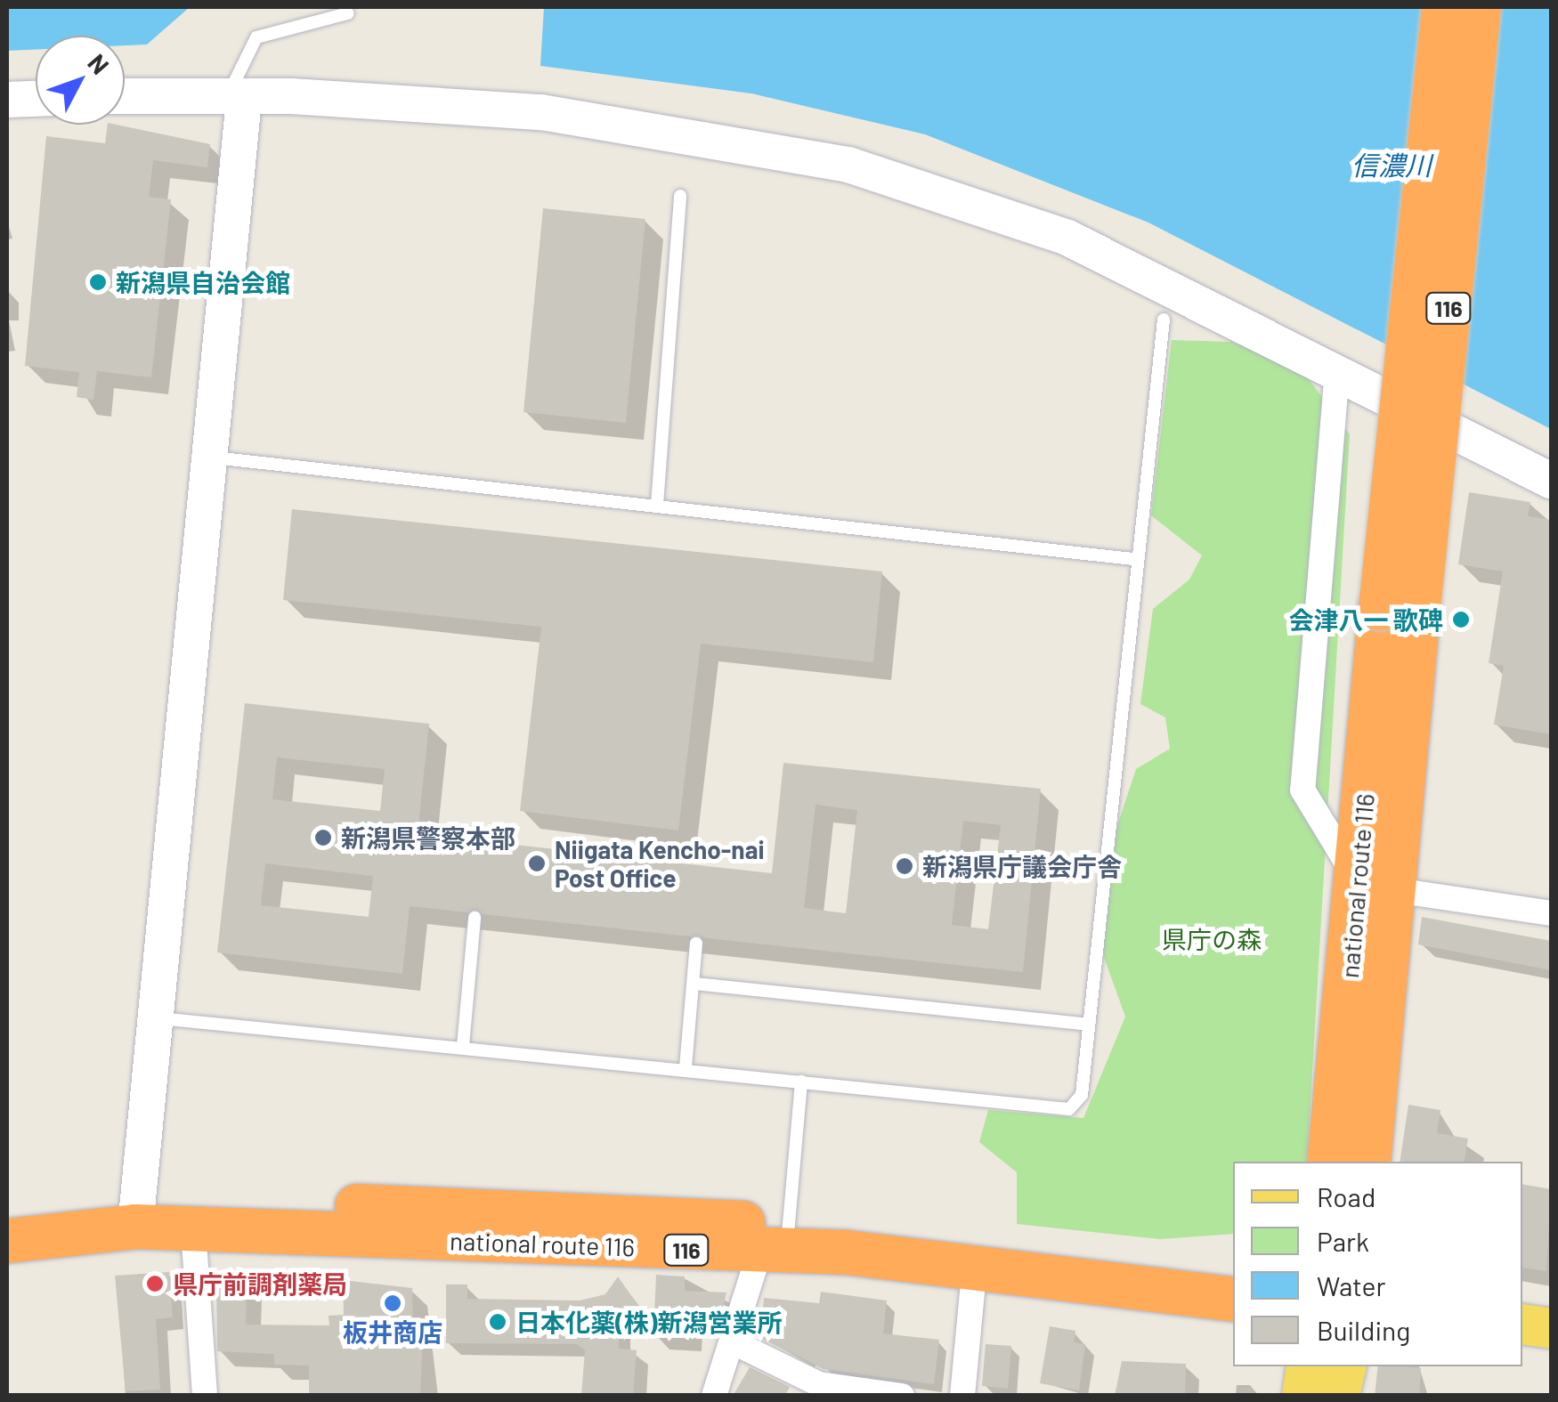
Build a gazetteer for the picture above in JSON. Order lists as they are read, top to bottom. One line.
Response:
{"streets":{"highway":["116","national route 116"]},"crossings":[["116","national route 116"]],"water":["信濃川"],"parks":["県庁の森"],"places":["新潟県自治会館","会津八一 歌碑","新潟県警察本部","Niigata Kencho-nai Post Office","新潟県庁議会庁舎","県庁前調剤薬局","板井商店","日本化薬(株)新潟営業所"],"legend":["Road","Park","Water","Building"],"north":"top right"}
